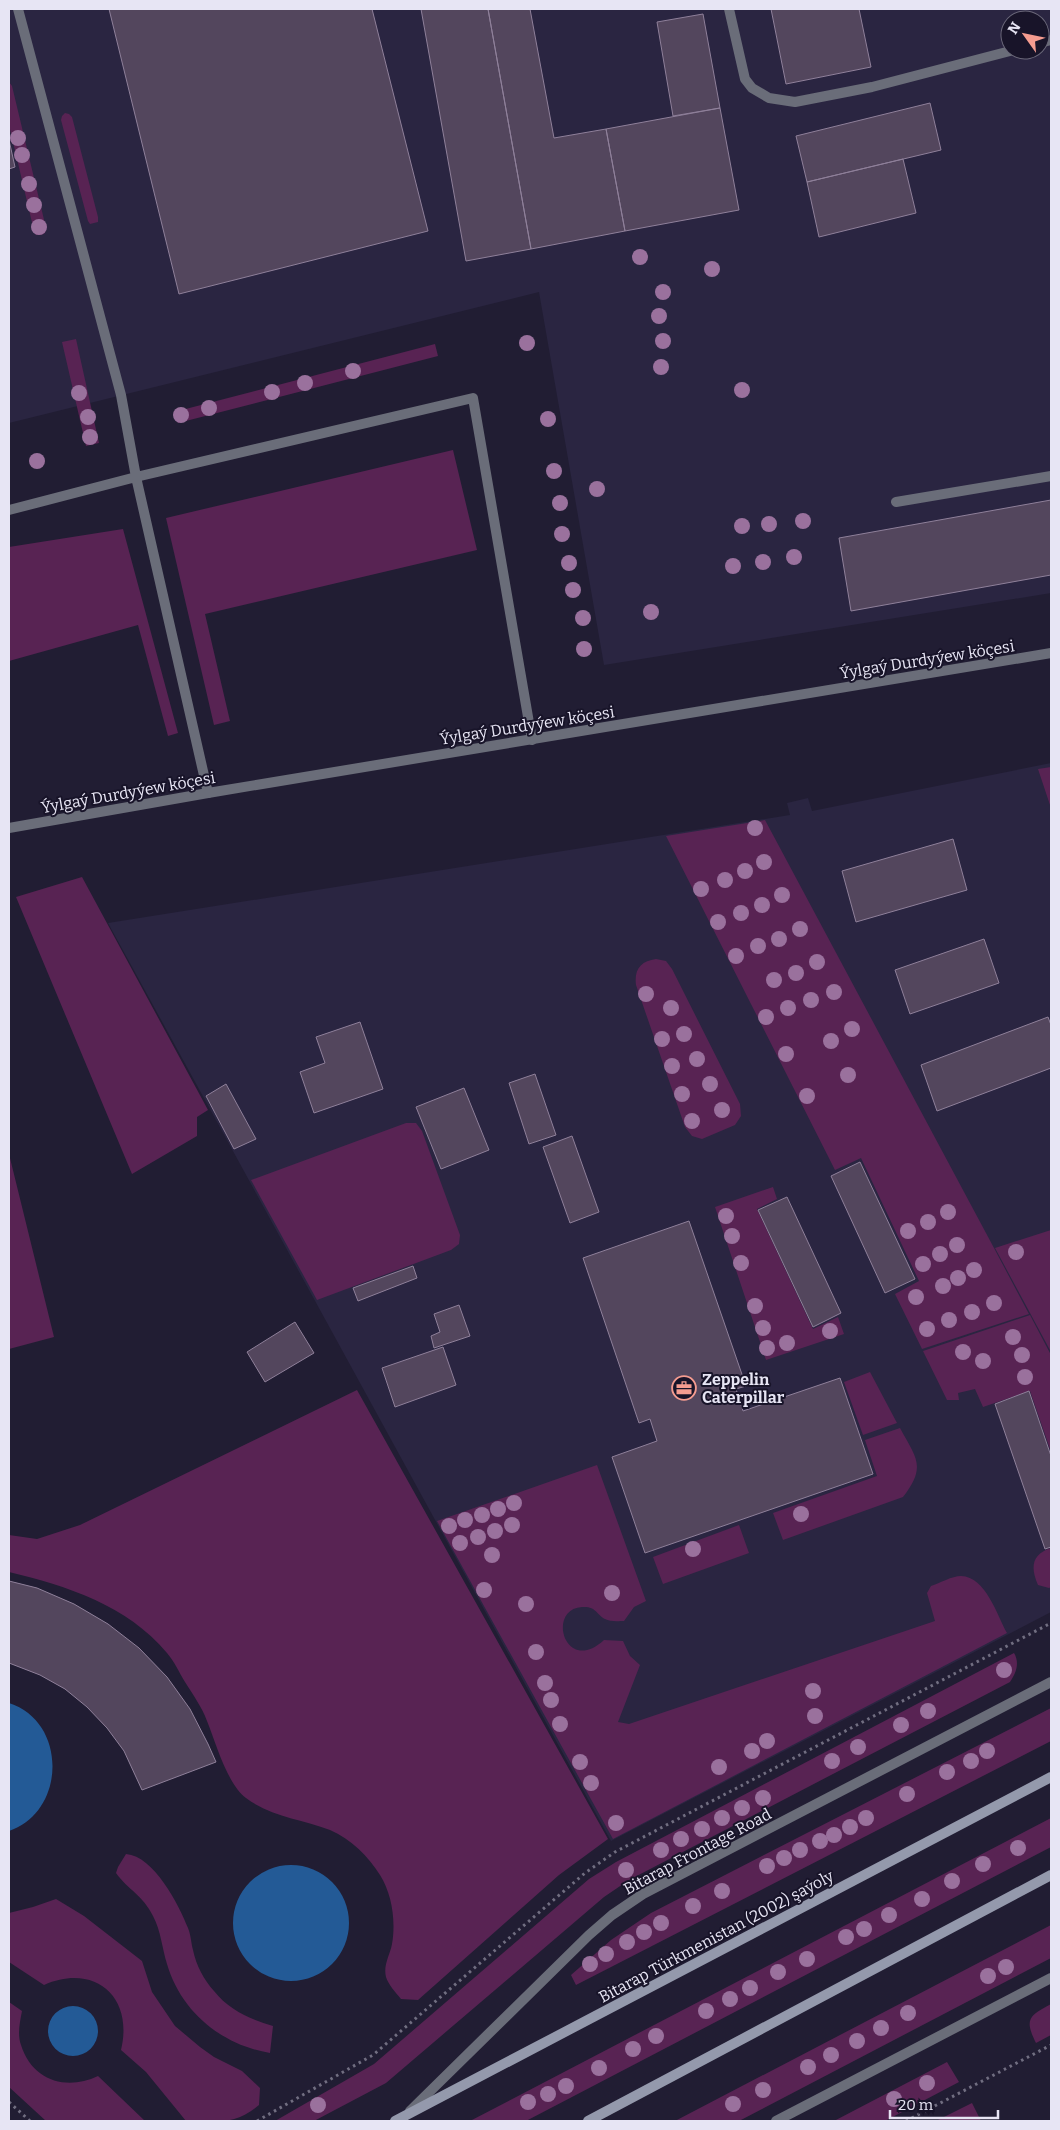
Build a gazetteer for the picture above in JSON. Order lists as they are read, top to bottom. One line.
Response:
{"streets":{"main road":["Bitarap Türkmenistan (2002) şaýoly"],"street":["Ýylgaý Durdyýew köçesi","Bitarap Frontage Road"]},"crossings":[["Bitarap Frontage Road","Bitarap Türkmenistan (2002) şaýoly"]],"places":{"office":["Zeppelin Caterpillar"]},"scale_bar":"20 m","north":"top left"}
